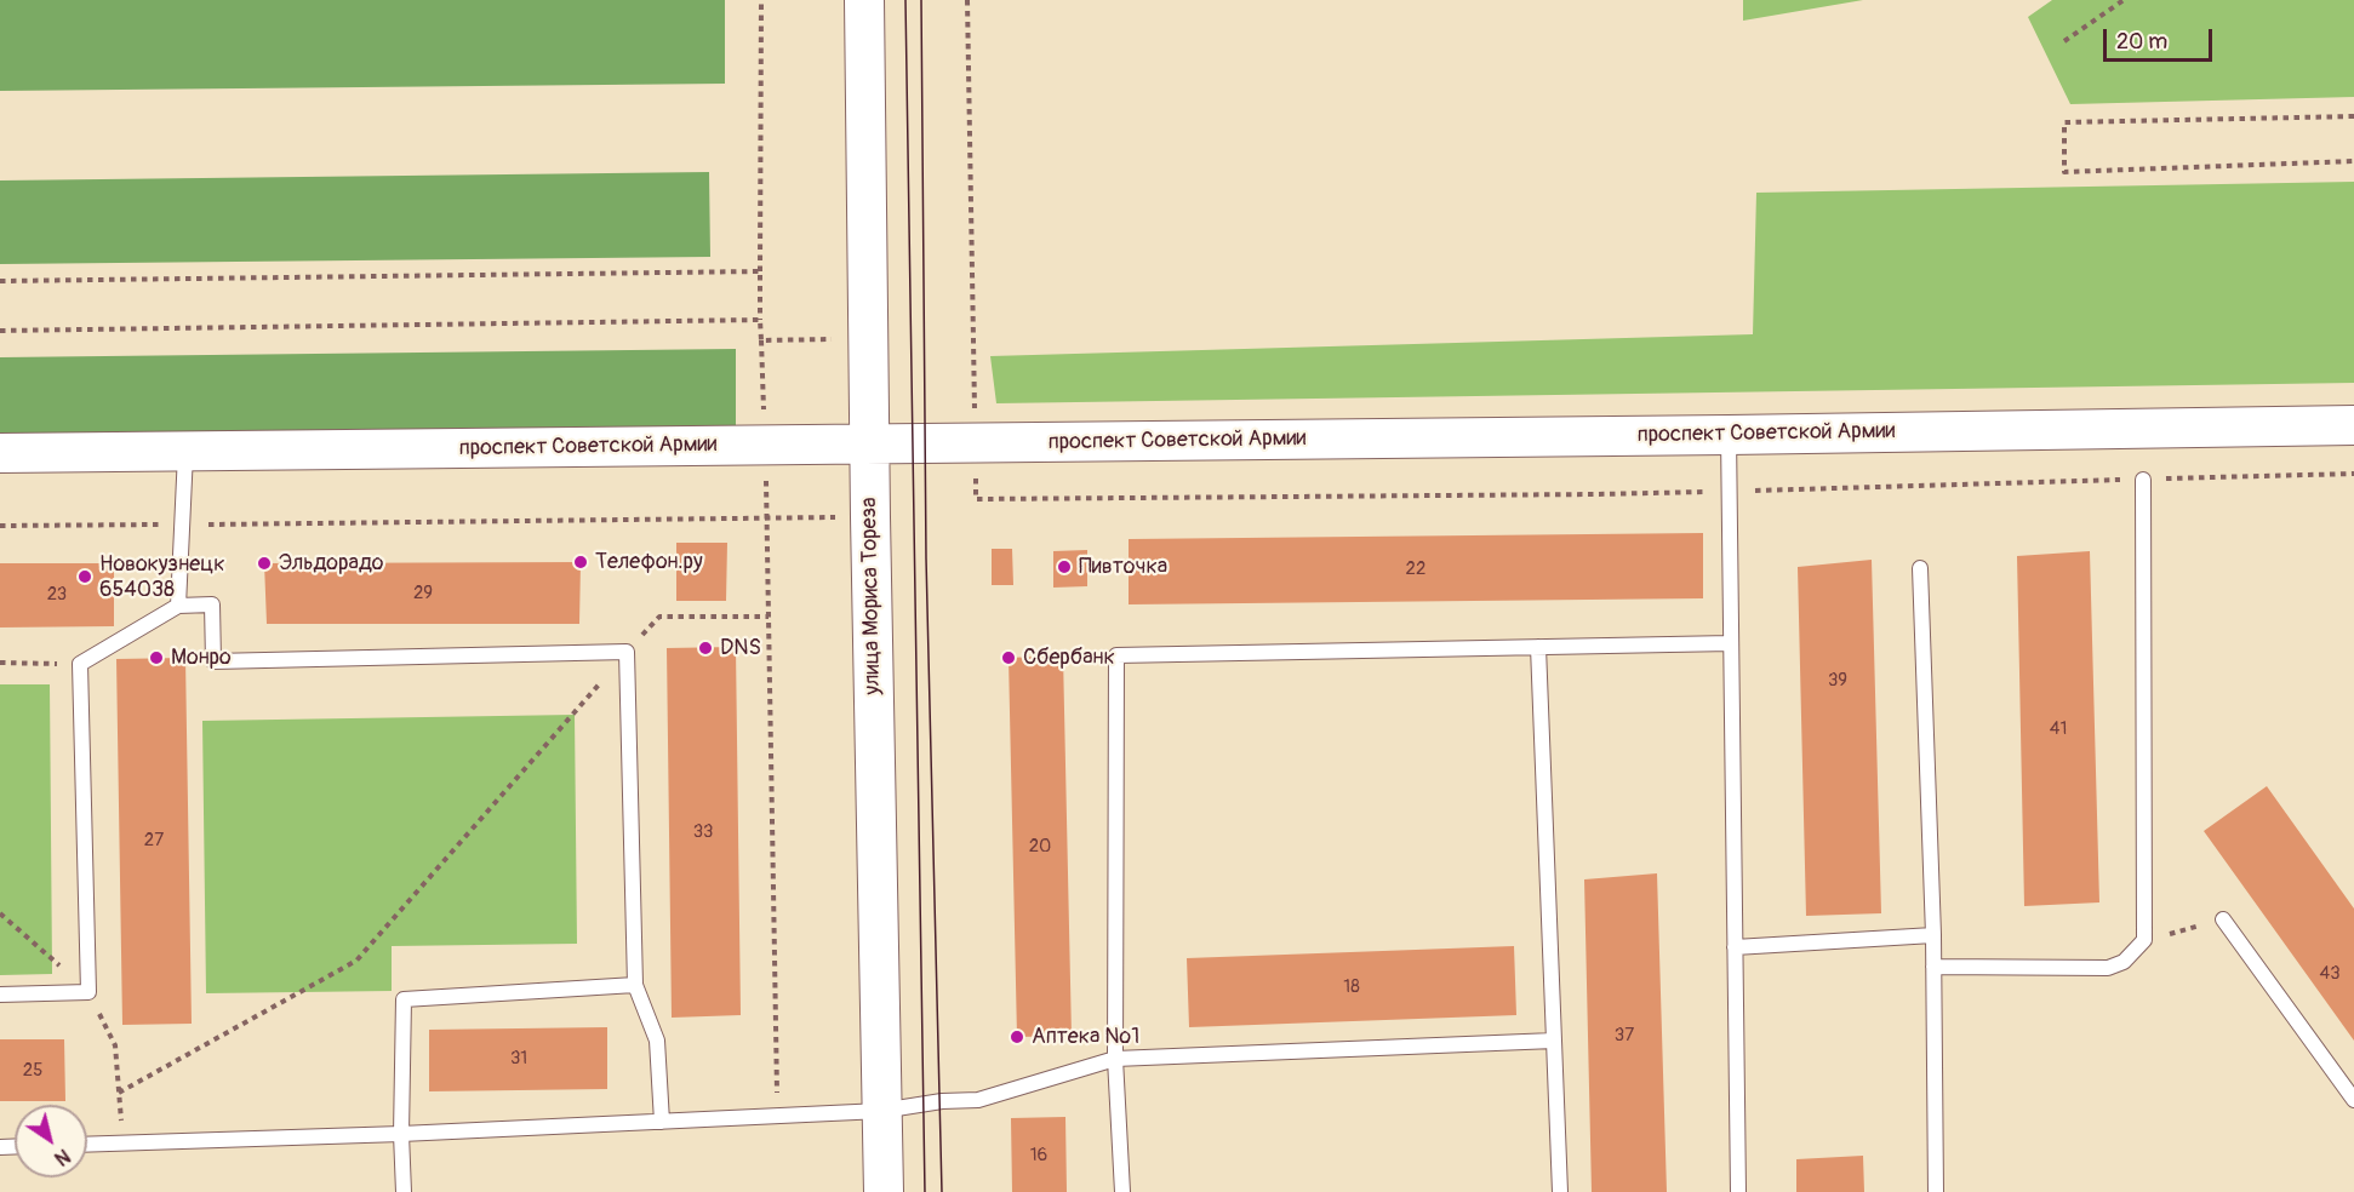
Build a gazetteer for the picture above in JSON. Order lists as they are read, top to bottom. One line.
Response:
{"streets":{"street":["проспект Советской Армии","улица Мориса Тореза"]},"crossings":[["проспект Советской Армии","улица Мориса Тореза"]],"places":["Телефон.ру","Эльдорадо","Пивточка","Новокузнецк 654038","DNS","Монро","Сбербанк","Аптека №1"],"house_numbers":["22","29","23","39","41","33","27","20","43","18","37","31","25","16"],"scale_bar":"20 m","north":"bottom right"}
